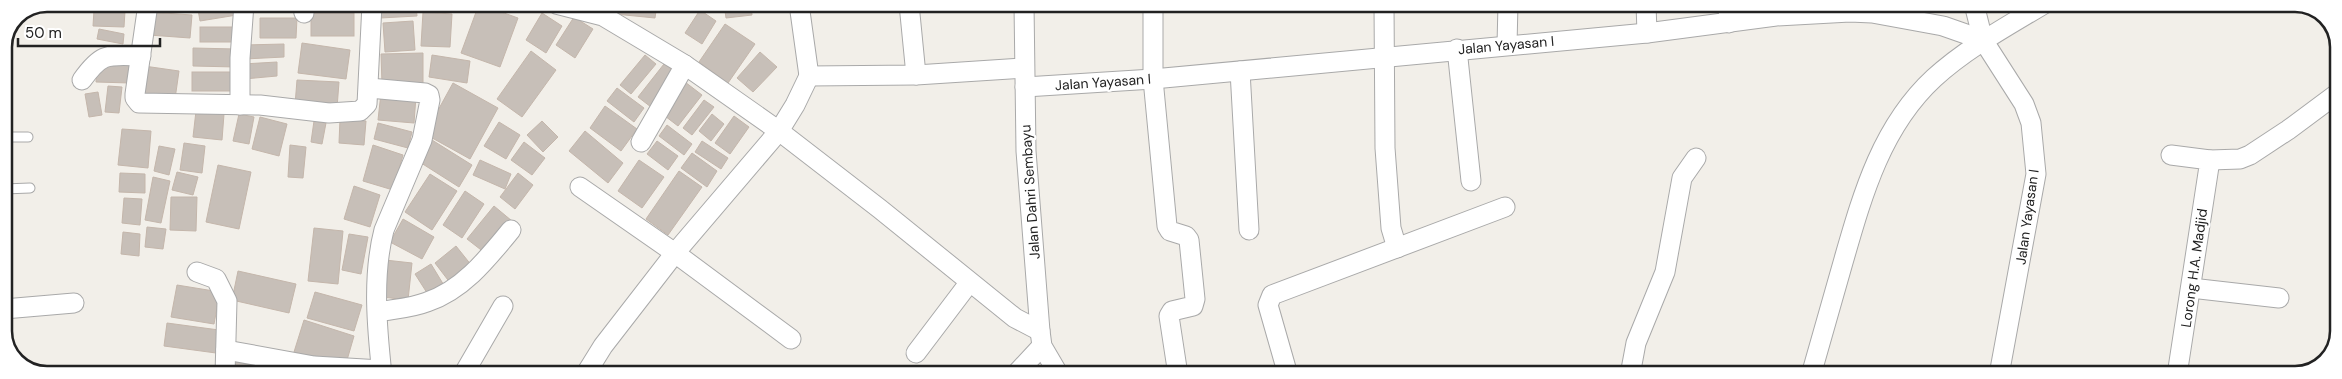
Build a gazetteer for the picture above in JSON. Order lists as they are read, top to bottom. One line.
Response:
{"streets":{"street":["Jalan Yayasan I","Jalan Dahri Sembayu","Lorong H.A. Madjid"]},"crossings":[["Jalan Yayasan I","Jalan Dahri Sembayu"]],"scale_bar":"50 m"}
